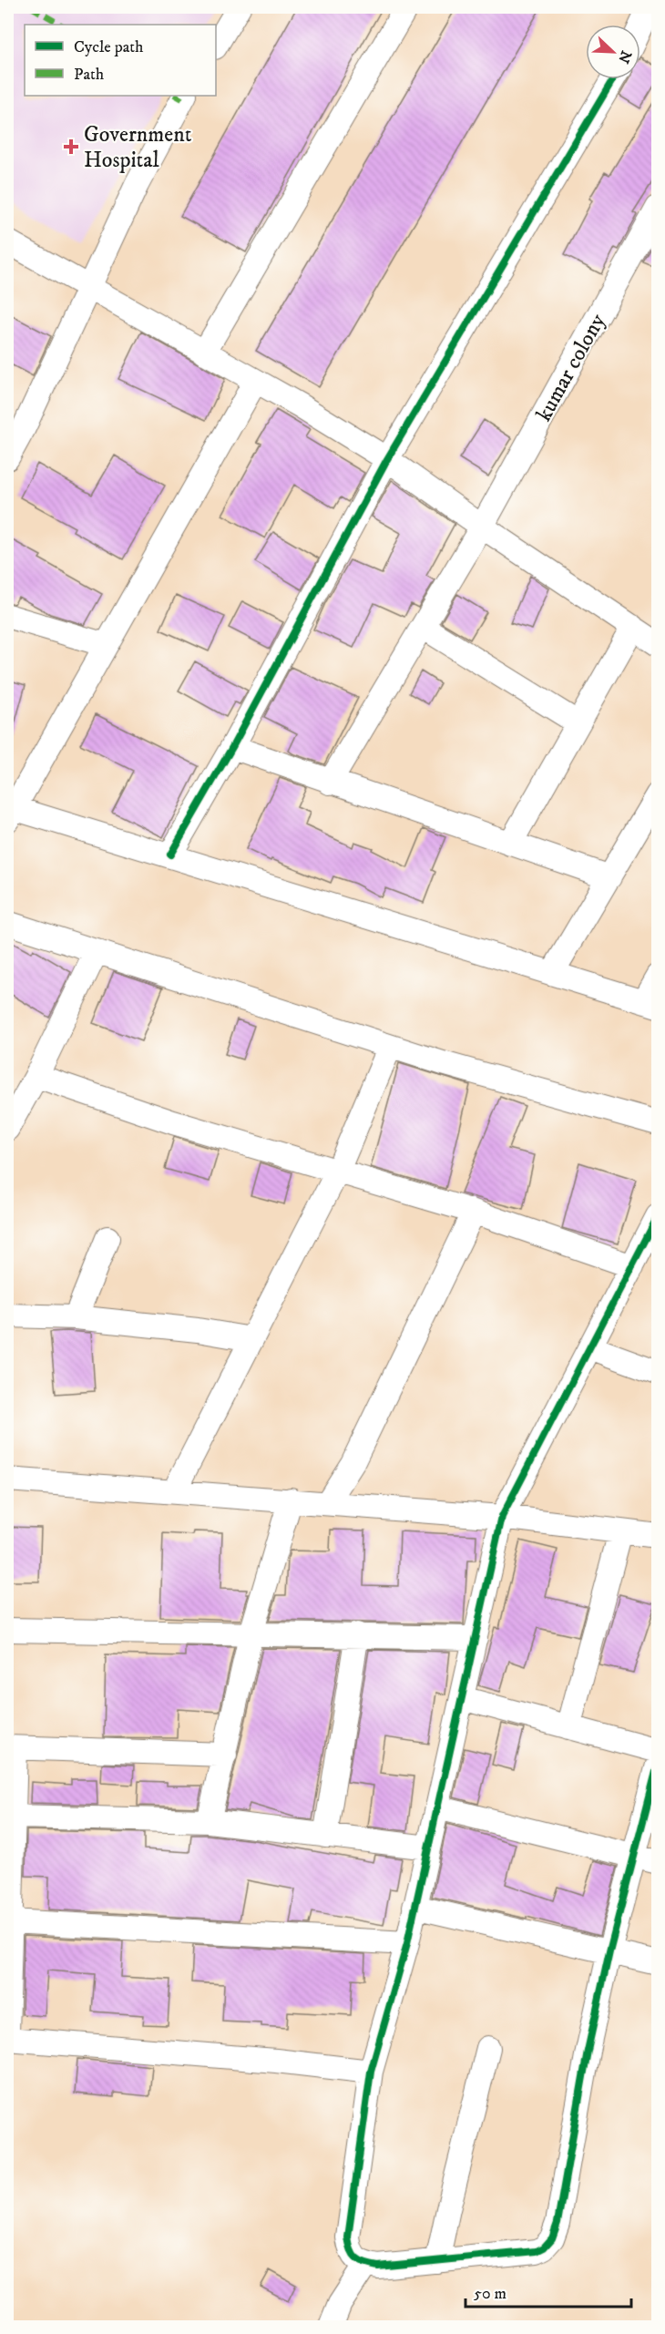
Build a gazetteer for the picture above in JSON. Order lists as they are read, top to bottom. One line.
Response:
{"streets":{"street":["kumar colony"]},"places":{"health":["Government Hospital"]},"legend":["Cycle path","Path"],"scale_bar":"50 m","north":"bottom right"}
